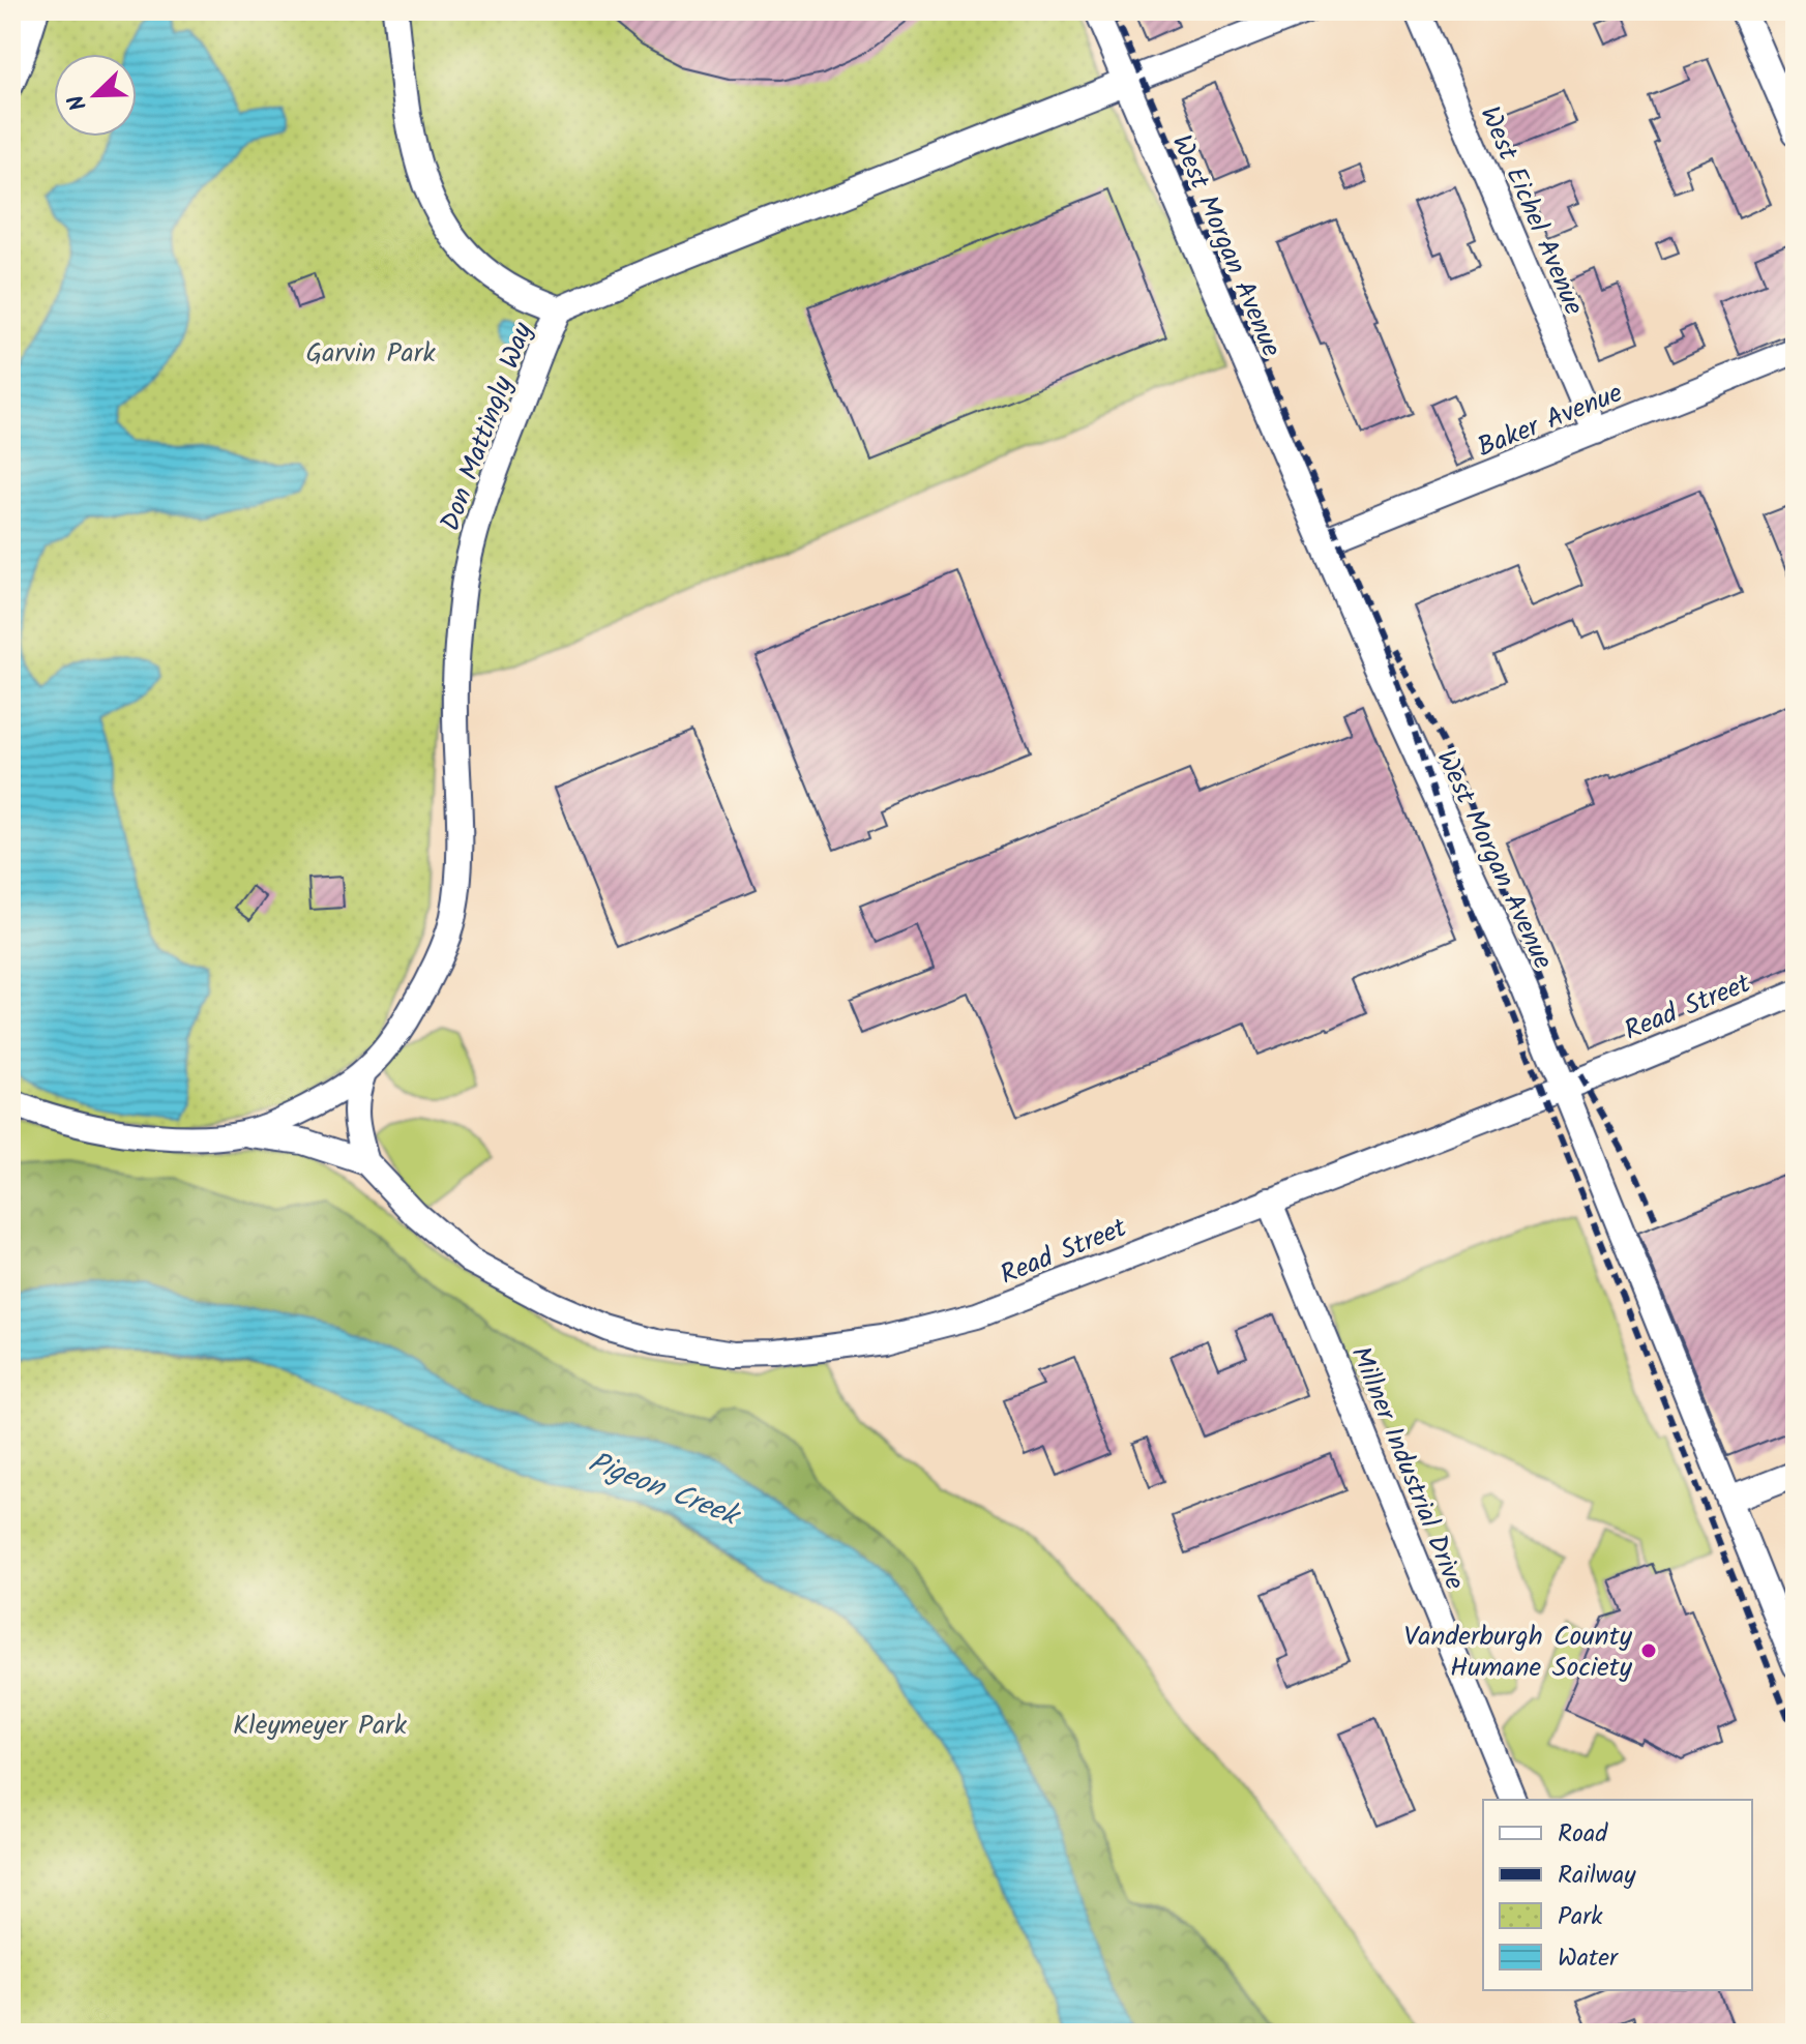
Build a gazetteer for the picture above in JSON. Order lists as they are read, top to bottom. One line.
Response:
{"streets":{"street":["West Eichel Avenue","West Morgan Avenue","Baker Avenue","Don Mattingly Way","Read Street","Millner Industrial Drive"]},"crossings":[["West Eichel Avenue","Baker Avenue"],["West Morgan Avenue","Baker Avenue"],["West Morgan Avenue","Don Mattingly Way"],["West Morgan Avenue","Read Street"],["Don Mattingly Way","Read Street"],["Read Street","Millner Industrial Drive"]],"water":["Pigeon Creek"],"parks":["Garvin Park","Kleymeyer Park"],"places":["Vanderburgh County Humane Society"],"legend":["Road","Railway","Park","Water"],"north":"bottom left"}
